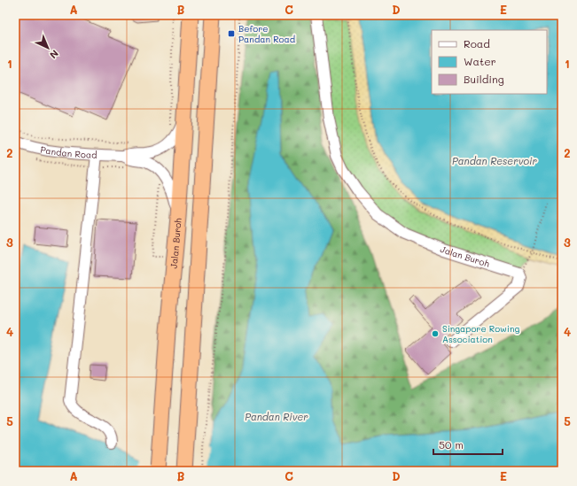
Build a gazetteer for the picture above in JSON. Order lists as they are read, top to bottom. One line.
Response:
{"streets":{"highway":["Jalan Buroh"],"street":["Pandan Road"]},"crossings":[["Pandan Road","Jalan Buroh"]],"water":["Pandan Reservoir","Pandan River"],"places":{"transit":["Before Pandan Road"],"other":["Singapore Rowing Association"]},"legend":["Road","Water","Building"],"scale_bar":"50 m","north":"bottom right","grid":{"columns":["A","B","C","D","E"],"rows":["1","2","3","4","5"]}}
